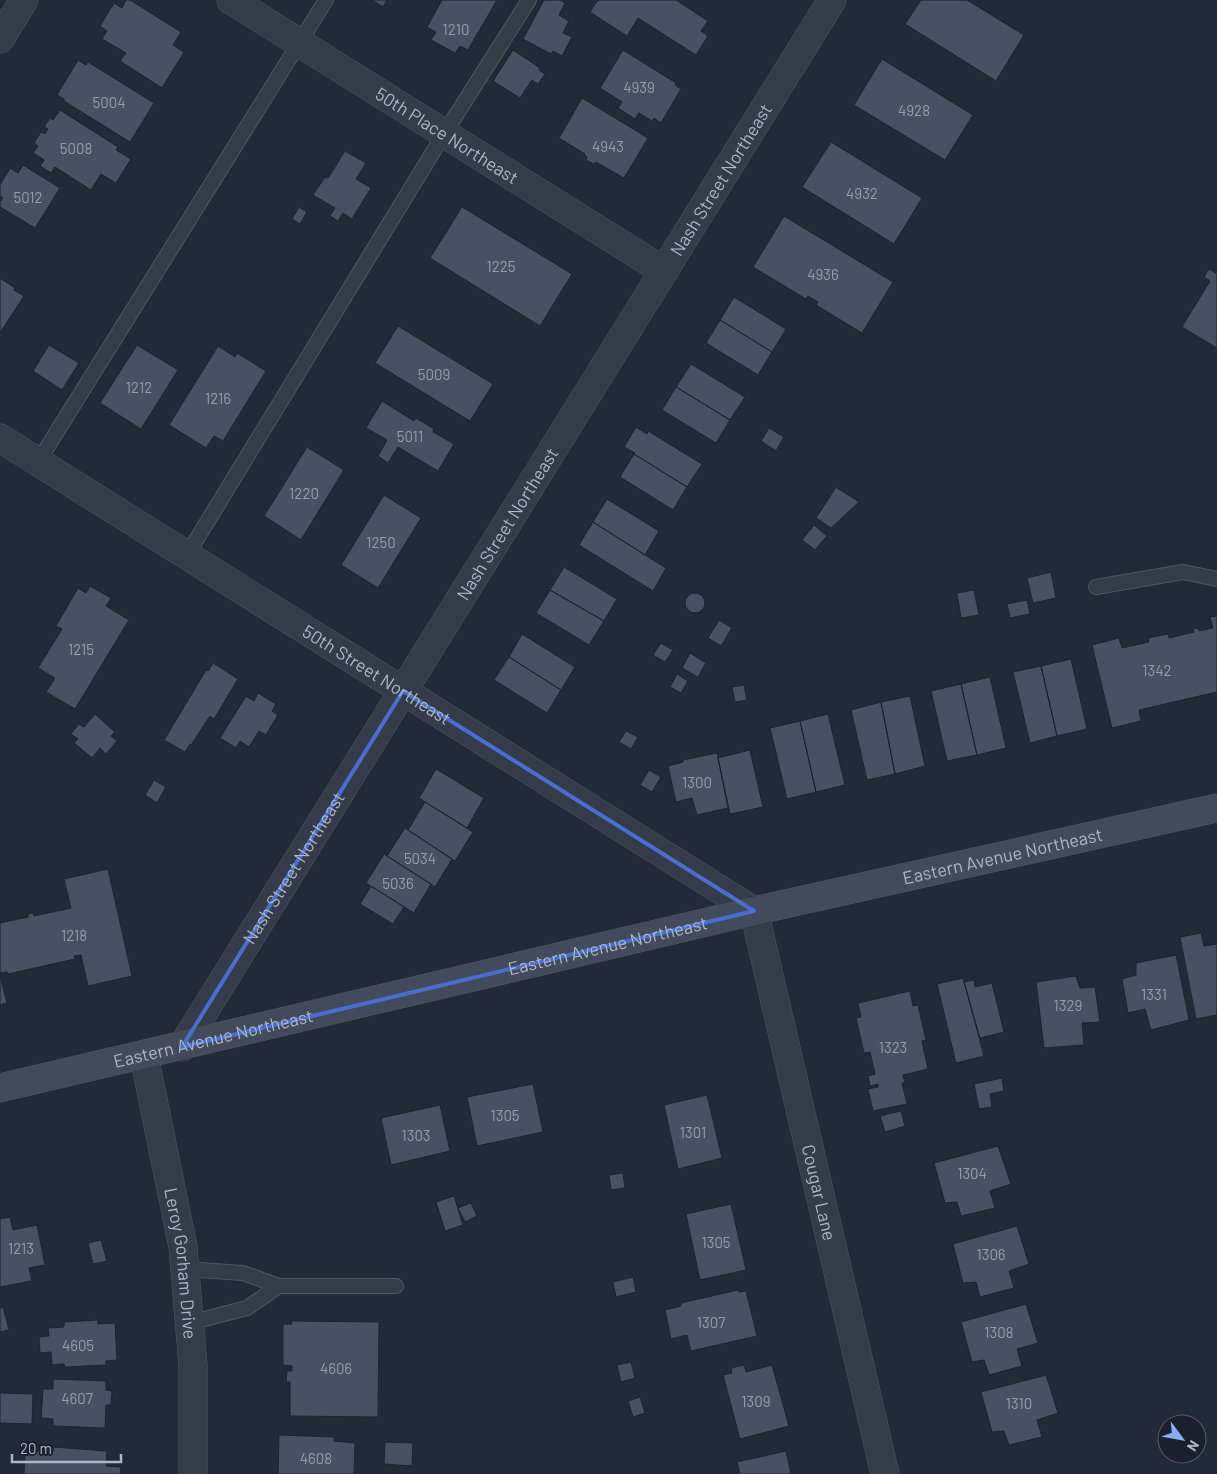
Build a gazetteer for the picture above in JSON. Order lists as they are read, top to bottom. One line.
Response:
{"streets":{"main road":["Eastern Avenue Northeast"],"street":["50th Place Northeast","Nash Street Northeast","50th Street Northeast","Cougar Lane","Leroy Gorham Drive"]},"crossings":[["50th Place Northeast","Nash Street Northeast"],["Nash Street Northeast","50th Street Northeast"],["Nash Street Northeast","Eastern Avenue Northeast"],["50th Street Northeast","Eastern Avenue Northeast"],["50th Street Northeast","Cougar Lane"],["Eastern Avenue Northeast","Cougar Lane"],["Eastern Avenue Northeast","Leroy Gorham Drive"]],"house_numbers":["1210","4939","5004","4928","4943","5008","4932","5012","1225","4936","5009","1212","1216","5011","1220","1250","1215","1342","1300","5034","5036","1218","1331","1329","1323","1305","1301","1303","1304","1305","1213","1306","1307","1308","4605","4606","4607","1309","1310","4608"],"scale_bar":"20 m","north":"bottom right"}
